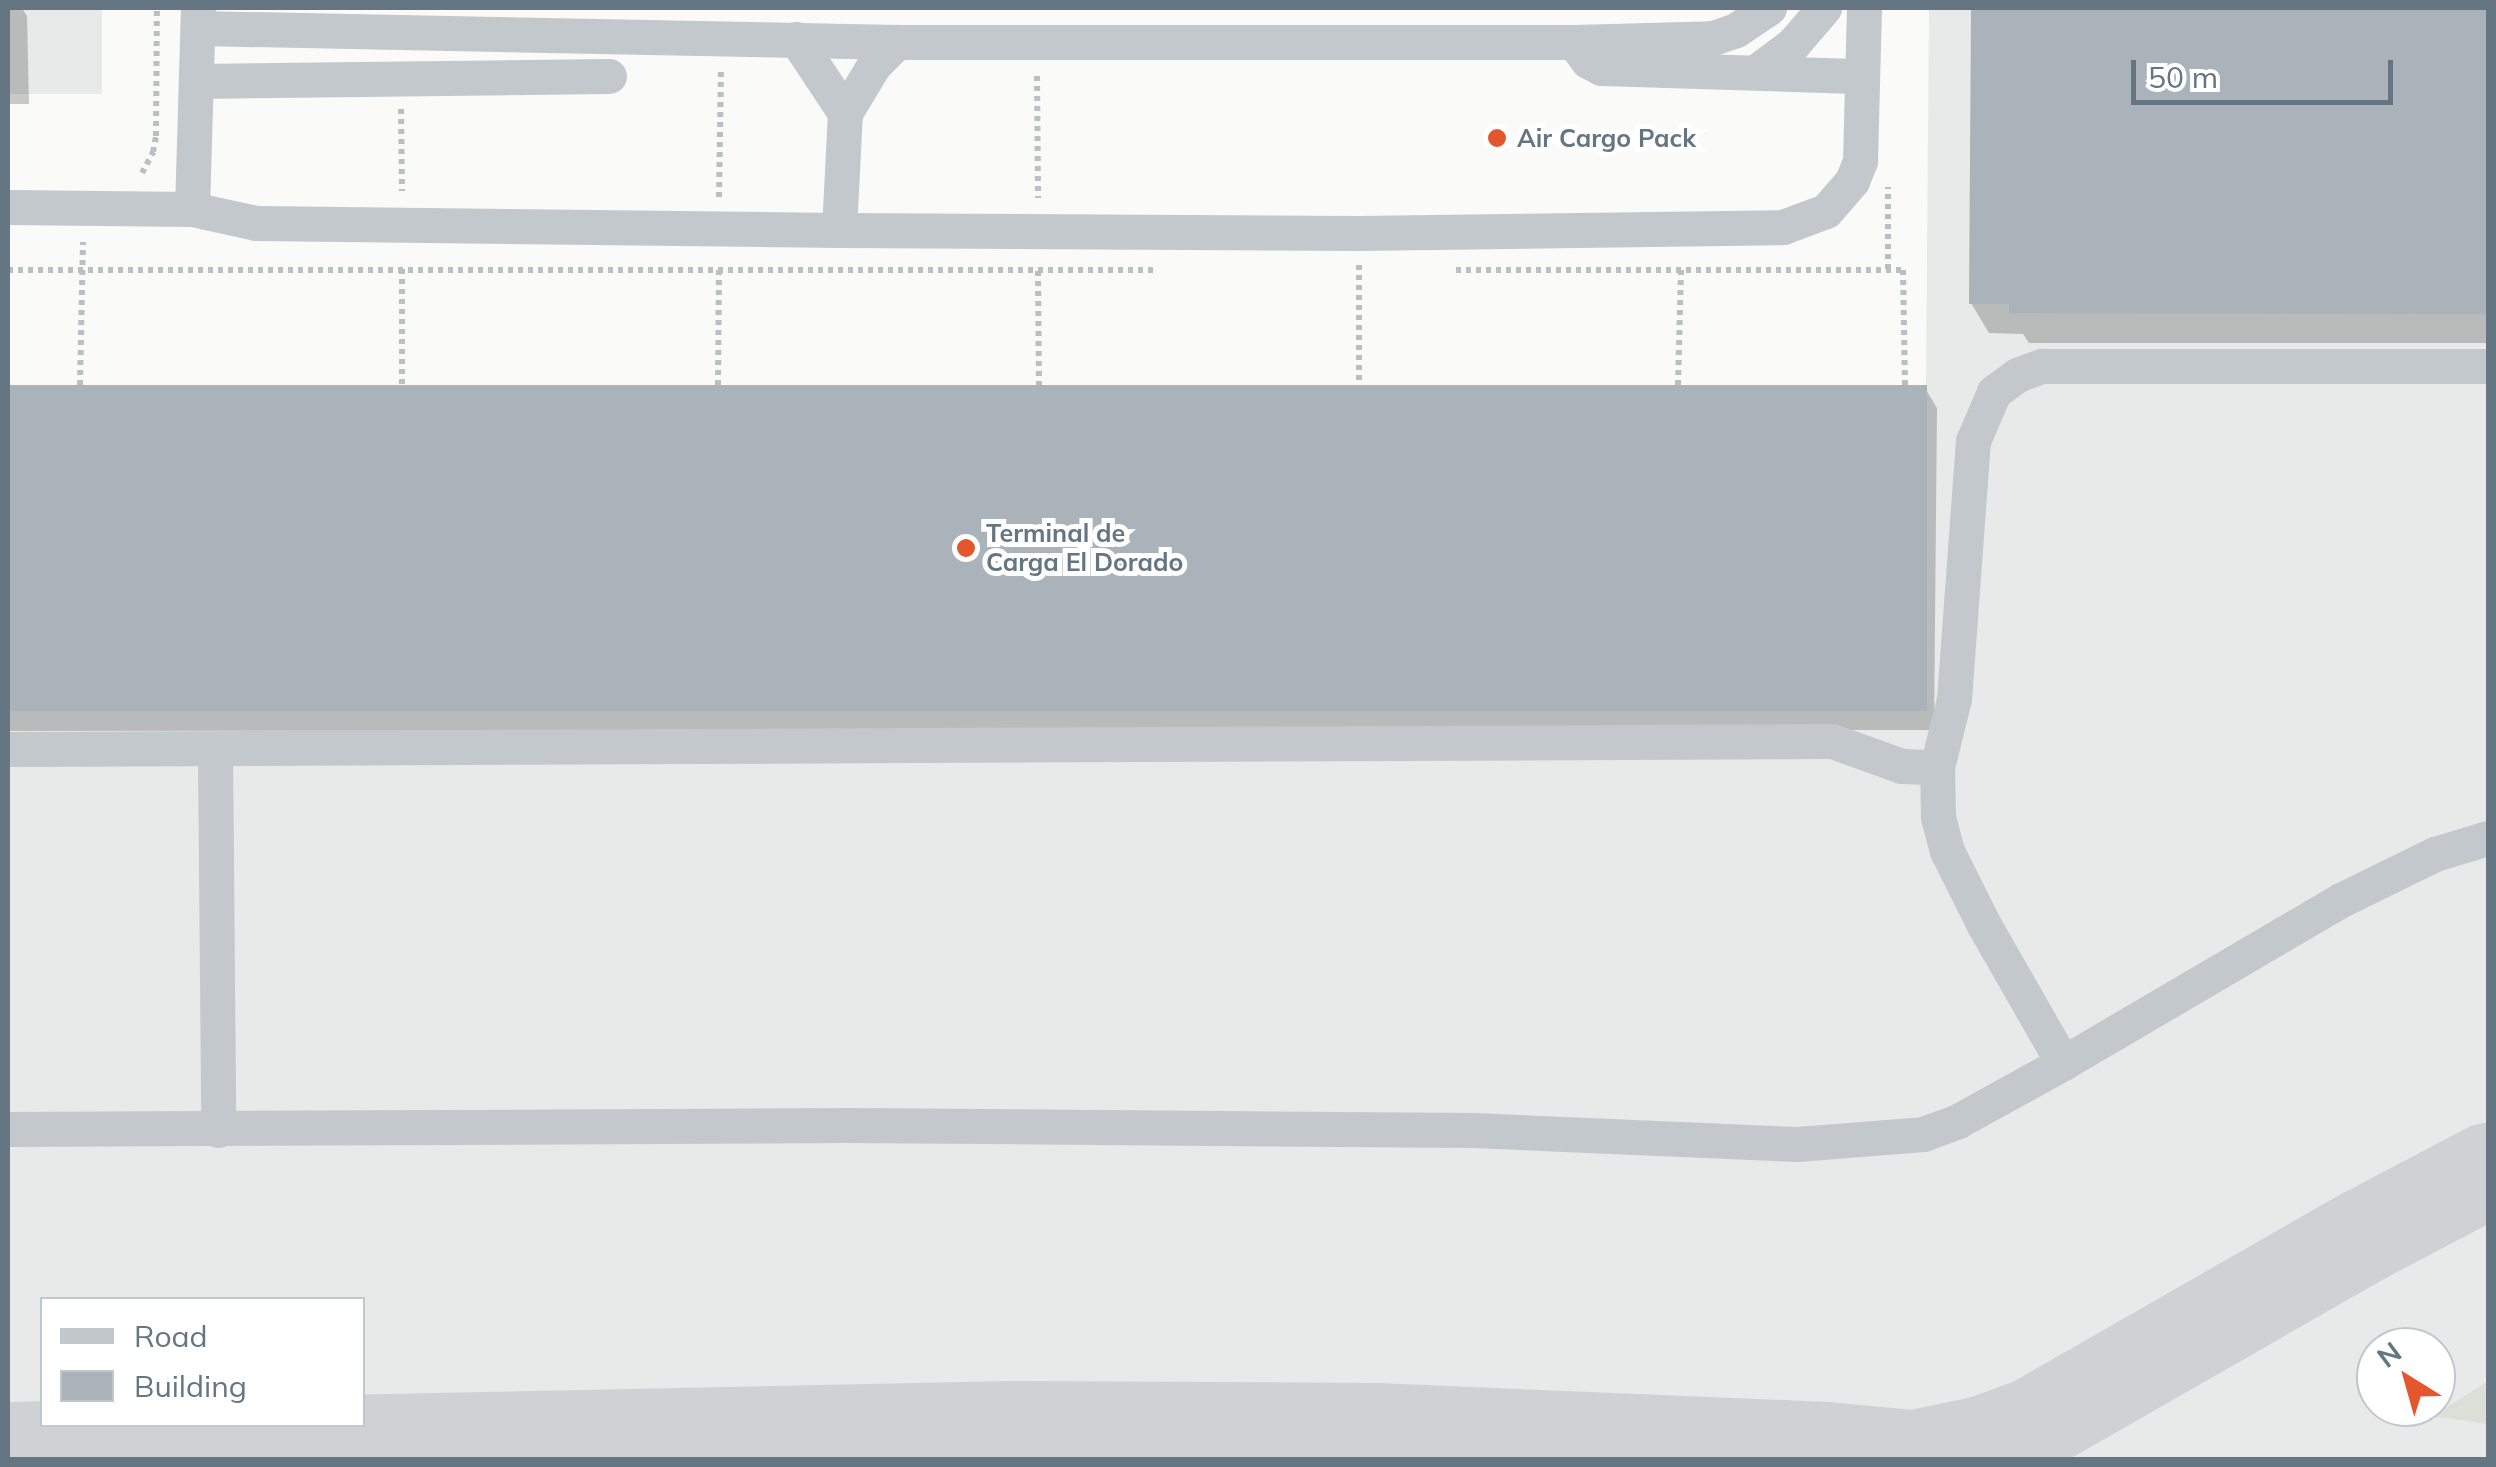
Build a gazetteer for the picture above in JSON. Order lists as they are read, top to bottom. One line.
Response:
{"places":["Air Cargo Pack","Terminal de Carga El Dorado"],"legend":["Road","Building"],"scale_bar":"50 m","north":"top left"}
